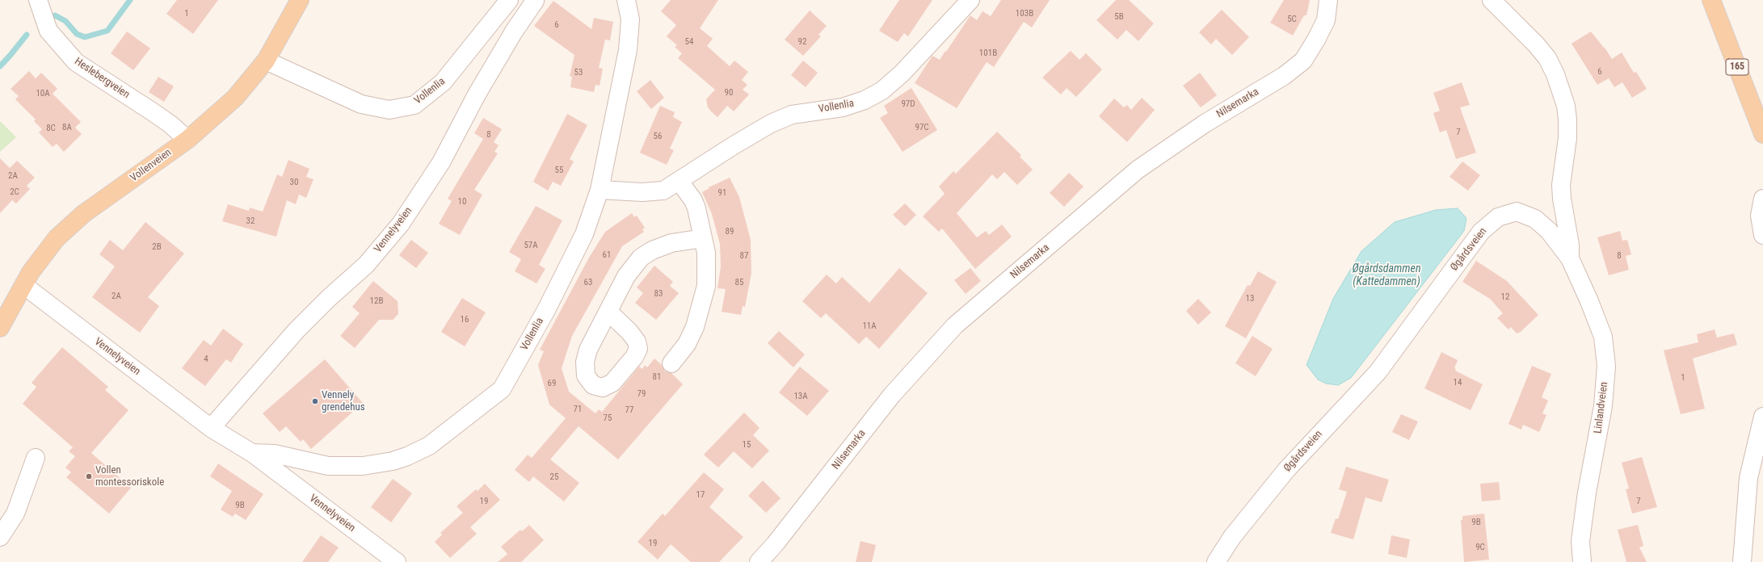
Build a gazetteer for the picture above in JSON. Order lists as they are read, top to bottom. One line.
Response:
{"streets":{"main road":["165","Vollenveien"],"street":["Heslebergveien","Vollenlia","Nilsemarka","Vennelyveien","Øgårdsveien","Linlandveien"]},"crossings":[["Heslebergveien","Vollenveien"],["Vollenlia","Vollenveien"],["Vollenlia","Vennelyveien"],["Vollenveien","Vennelyveien"],["Øgårdsveien","Linlandveien"]],"water":["Øgårdsdammen (Kattedammen)"],"places":["Vennely grendehus","Vollen montessoriskole"],"house_numbers":["1","103B","5B","5C","6","54","92","101B","6","53","90","10A","97D","8A","97C","8C","7","8","56","55","2A","30","2C","91","10","32","89","57A","2B","61","87","8","63","85","83","2A","12","13","12B","16","11A","4","81","1","14","69","79","13A","71","77","75","15","25","17","19","7","9B","9B","19","9C"]}
